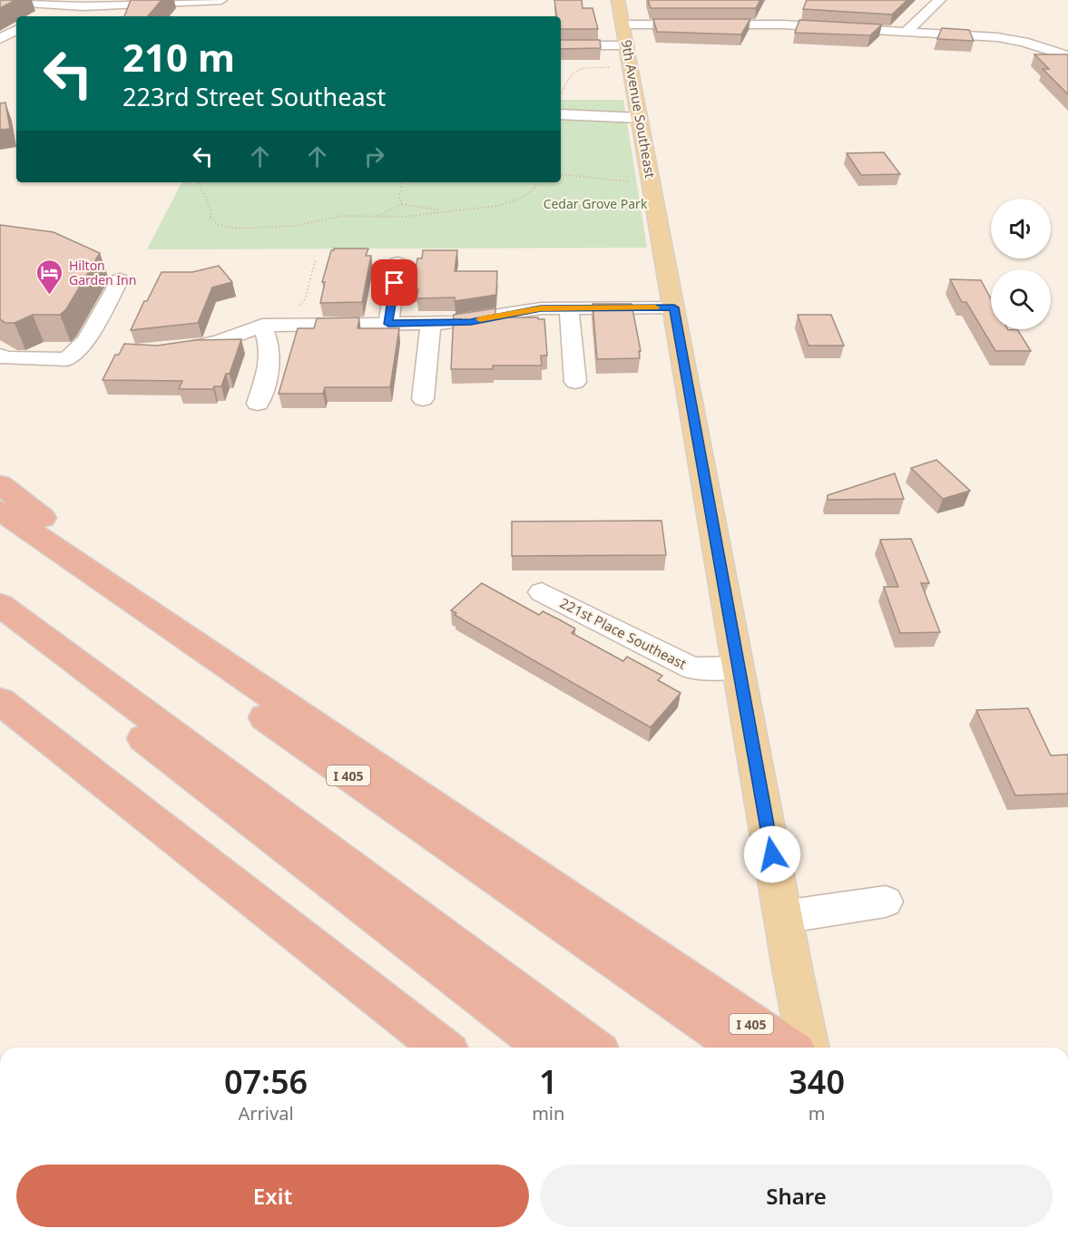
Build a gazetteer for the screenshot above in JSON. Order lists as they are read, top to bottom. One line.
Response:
{"streets":{"highway":["I 405"],"main road":["9th Avenue Southeast"],"street":["221st Place Southeast"]},"crossings":[["9th Avenue Southeast","221st Place Southeast"]],"parks":["Cedar Grove Park"],"places":{"hotel":["Hilton Garden Inn"]},"page":{"turn":["210 m","223rd Street Southeast"],"eta":["07:56","Arrival","1","min","340","m"],"buttons":["Exit","Share"]}}
